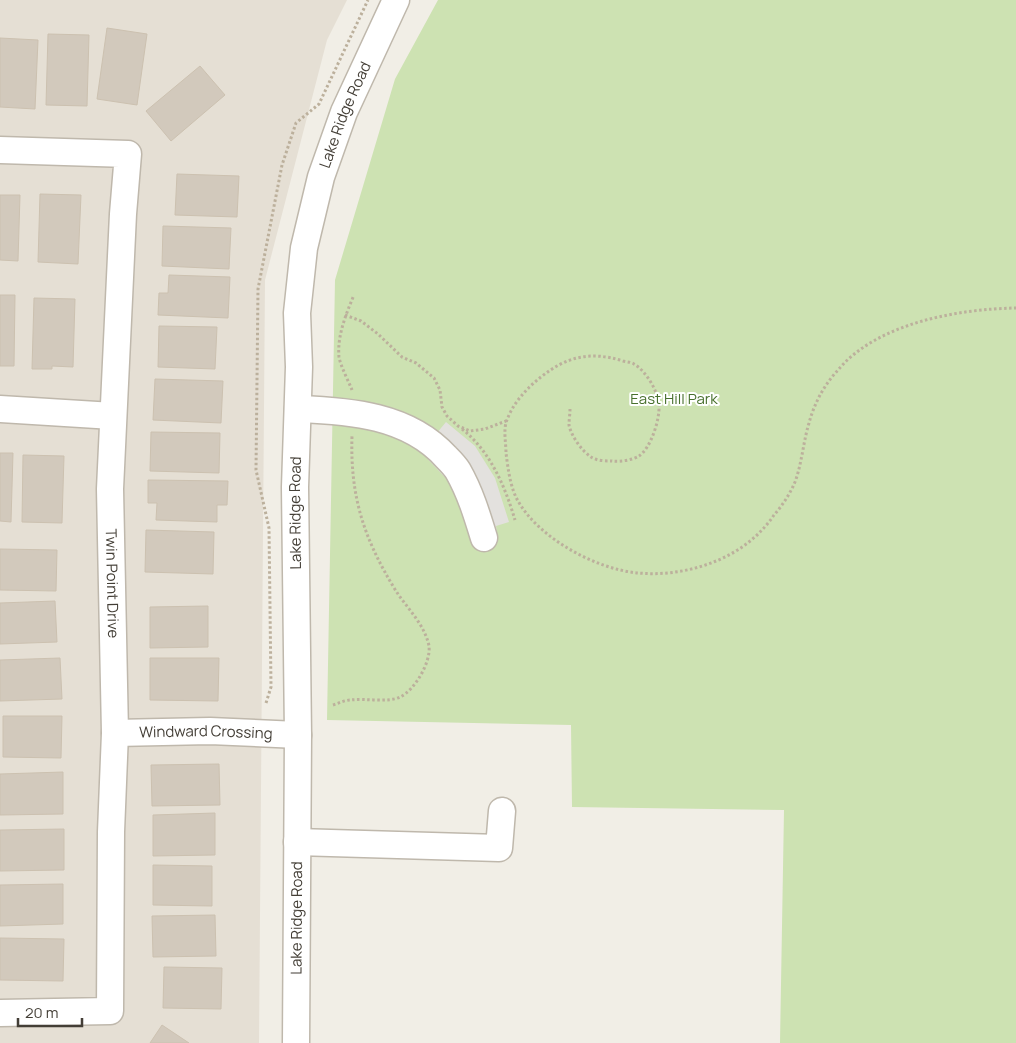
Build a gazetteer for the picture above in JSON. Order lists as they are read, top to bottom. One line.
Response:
{"streets":{"street":["Lake Ridge Road","Twin Point Drive","Windward Crossing"]},"crossings":[["Lake Ridge Road","Windward Crossing"],["Twin Point Drive","Windward Crossing"]],"parks":["East Hill Park"],"scale_bar":"20 m"}
